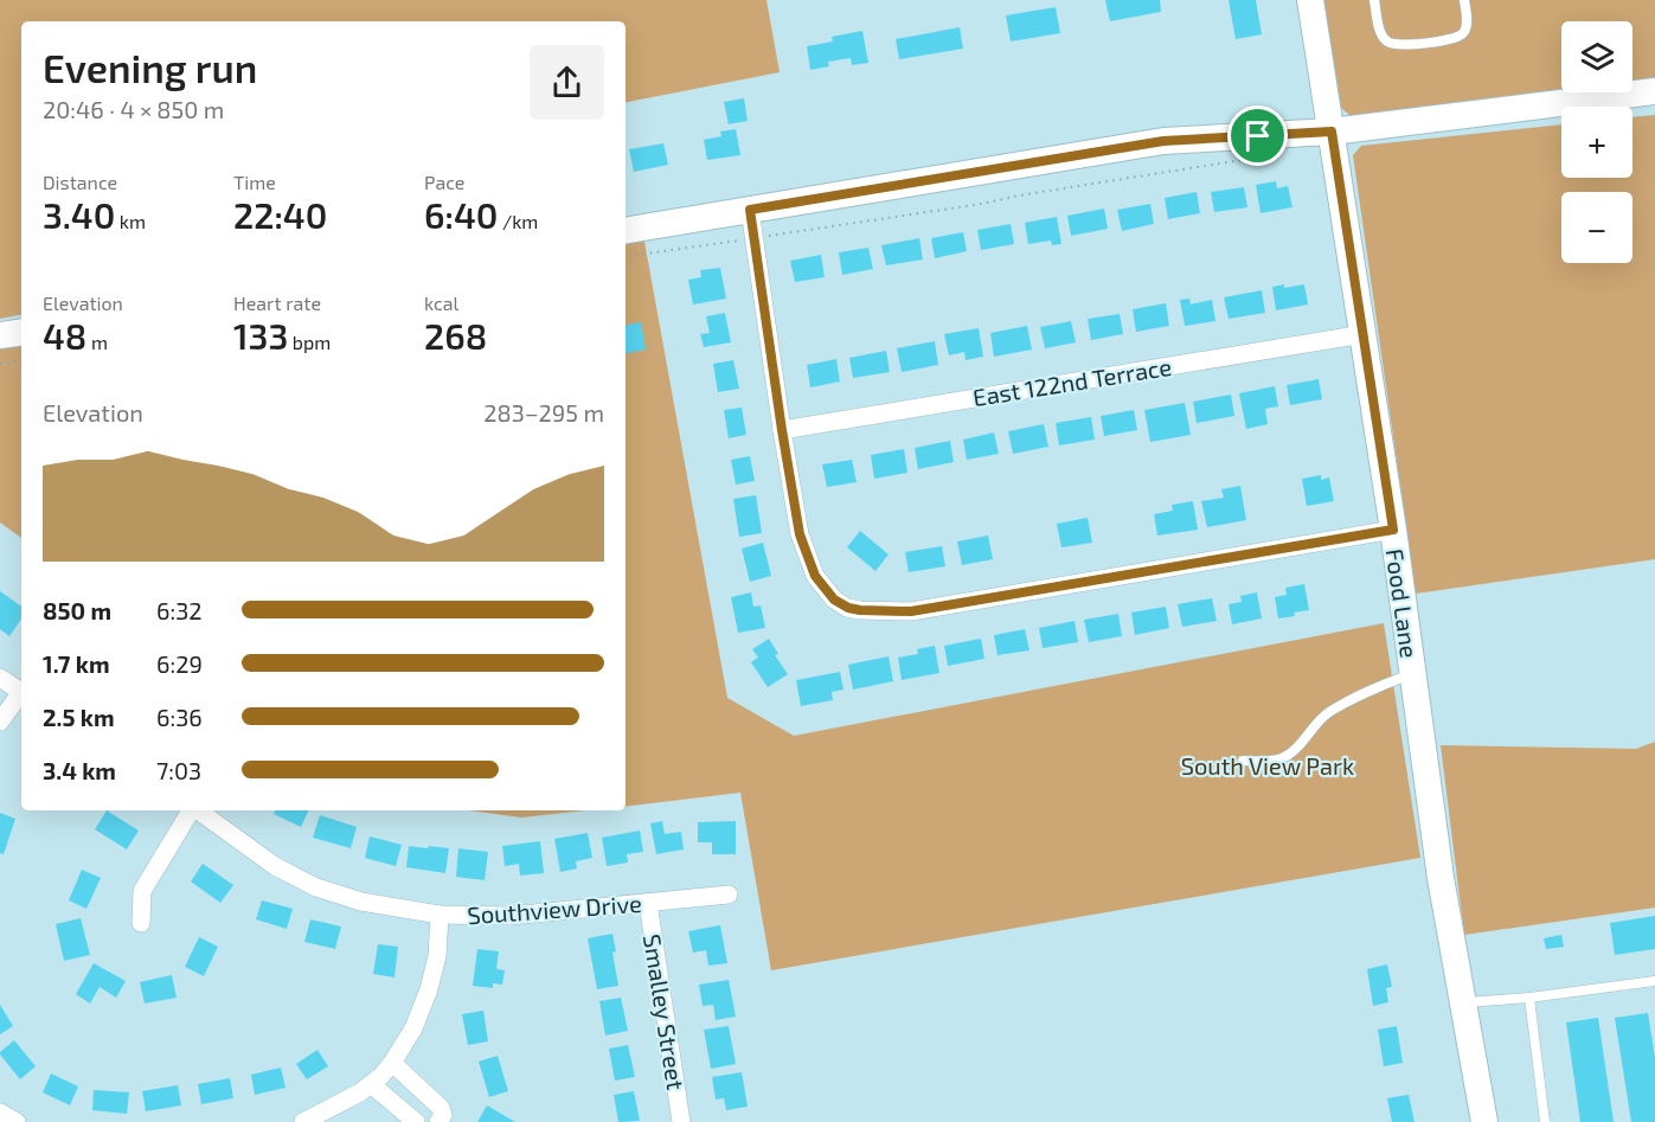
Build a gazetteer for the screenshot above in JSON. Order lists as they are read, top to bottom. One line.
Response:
{"streets":{"street":["East 122nd Terrace","Food Lane","Southview Drive","Smalley Street"]},"crossings":[["East 122nd Terrace","Food Lane"],["Southview Drive","Smalley Street"]],"parks":["South View Park"],"page":{"map_buttons":["+","−"],"heading":["Evening run","20:46 · 4 × 850 m"],"stats":[["Distance","3.40 km"],["Time","22:40"],["Pace","6:40 /km"],["Elevation","48 m"],["Heart rate","133 bpm"],["kcal","268"]],"chart":["Elevation","283–295 m"],"list":[{"name":"850 m","note":"6:32"},{"name":"1.7 km","note":"6:29"},{"name":"2.5 km","note":"6:36"},{"name":"3.4 km","note":"7:03"}]}}
